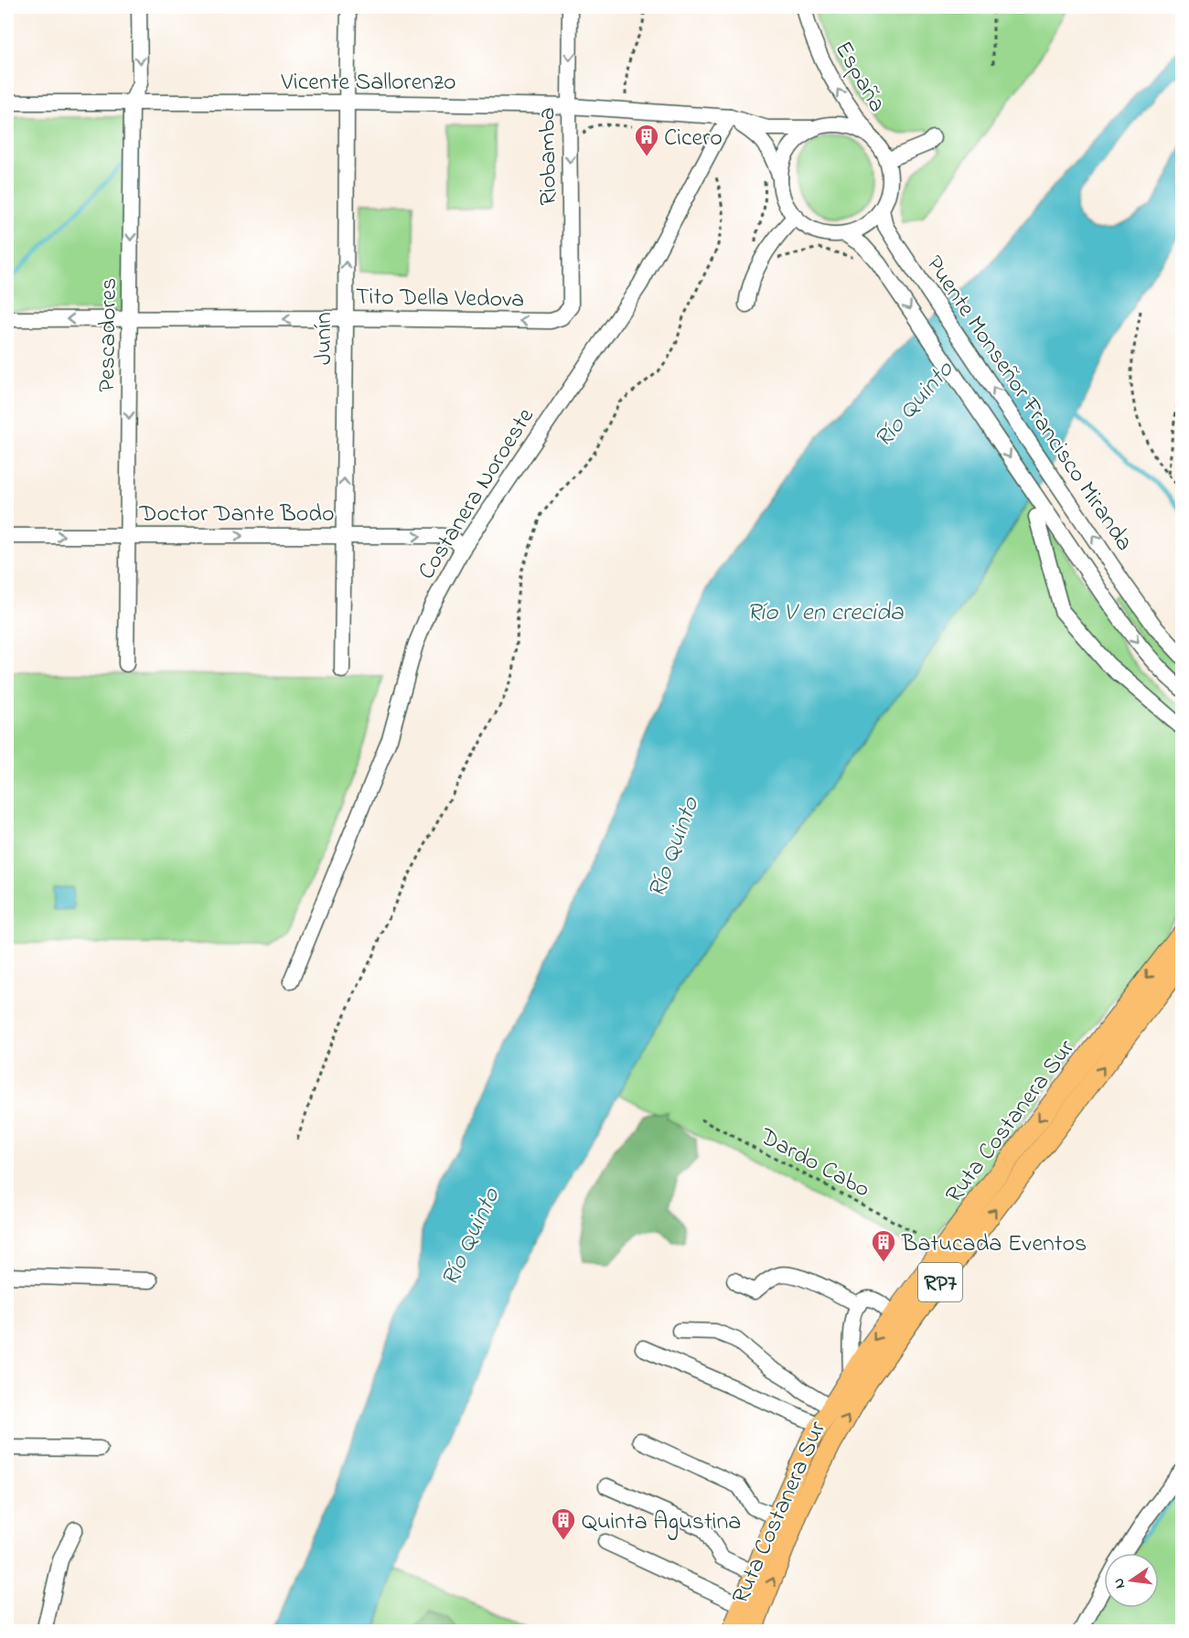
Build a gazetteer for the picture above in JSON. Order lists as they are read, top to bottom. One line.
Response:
{"streets":{"main road":["Ruta Costanera Sur","RP7"],"street":["España","Vicente Sallorenzo","Riobamba","Tito Della Vedova","Pescadores","Junín","Puente Monseñor Francisco Miranda","Costanera Noroeste","Doctor Dante Bodo"],"path":["Dardo Cabo"]},"crossings":[["España","Vicente Sallorenzo"],["España","Puente Monseñor Francisco Miranda"],["Vicente Sallorenzo","Riobamba"],["Vicente Sallorenzo","Pescadores"],["Vicente Sallorenzo","Junín"],["Vicente Sallorenzo","Puente Monseñor Francisco Miranda"],["Vicente Sallorenzo","Costanera Noroeste"],["Riobamba","Tito Della Vedova"],["Tito Della Vedova","Pescadores"],["Tito Della Vedova","Junín"],["Pescadores","Doctor Dante Bodo"],["Junín","Doctor Dante Bodo"],["Costanera Noroeste","Doctor Dante Bodo"]],"one_way":["España","Riobamba","Tito Della Vedova","Pescadores","Junín","Doctor Dante Bodo"],"water":["Río Quinto","Río V en crecida"],"places":{"building":["Cicero","Batucada Eventos","Quinta Agustina"]},"north":"left"}
